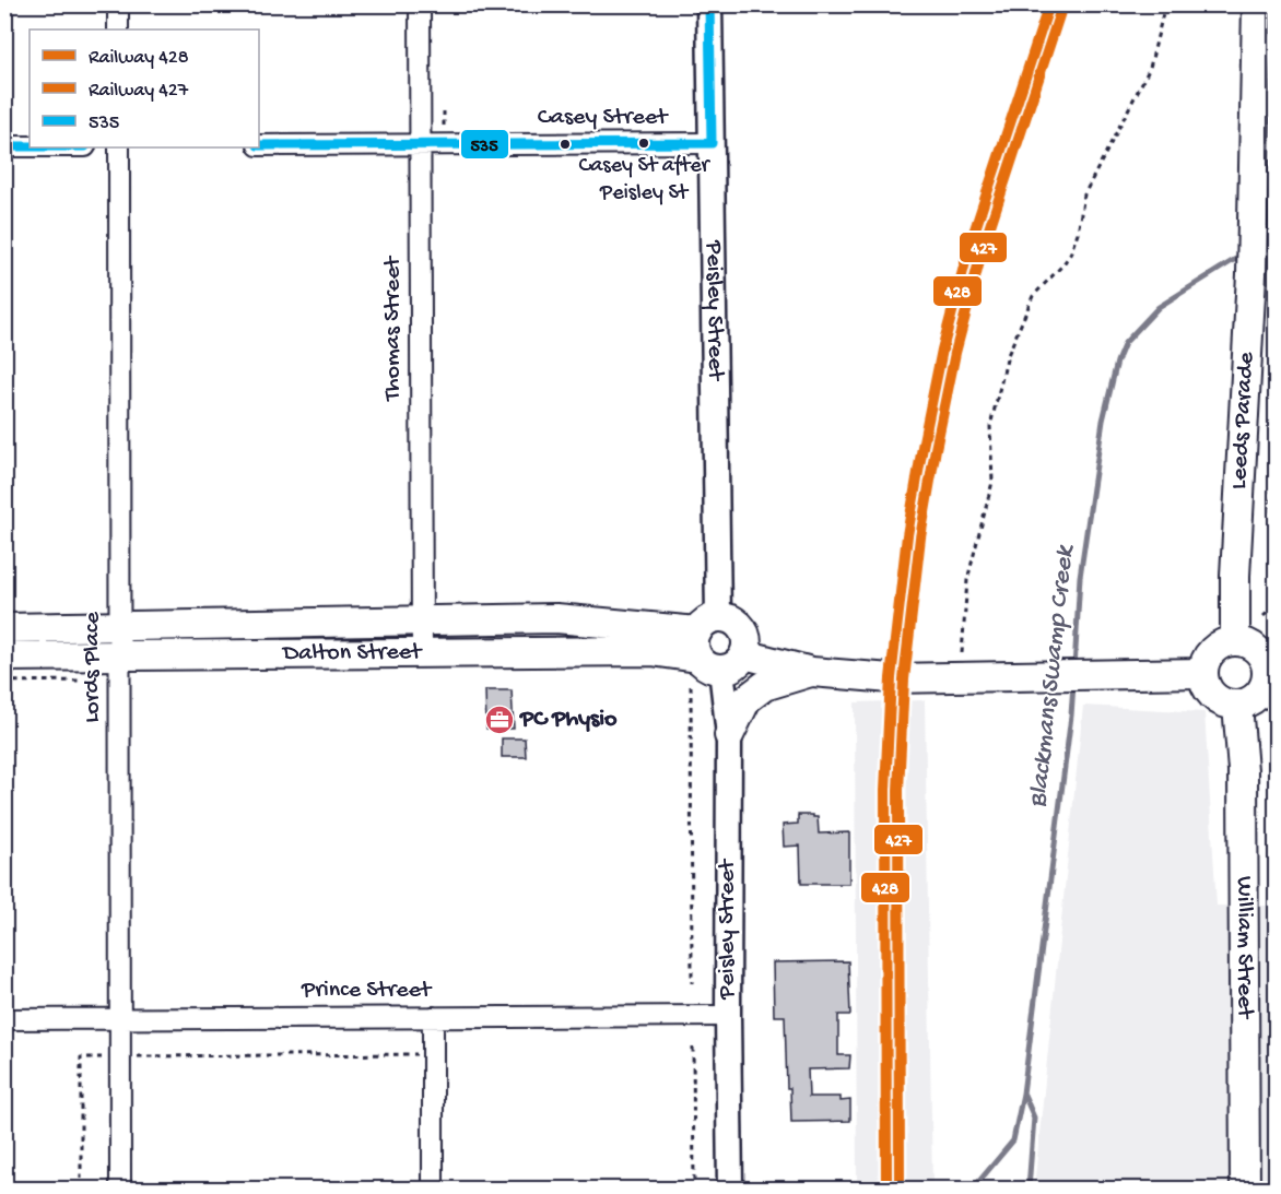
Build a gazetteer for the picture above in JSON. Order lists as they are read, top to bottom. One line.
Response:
{"streets":{"main road":["Leeds Parade","Dalton Street","William Street"],"street":["Casey Street","Peisley Street","Thomas Street","Lords Place","Prince Street"]},"crossings":[["Casey Street","Peisley Street"],["Casey Street","Thomas Street"],["Peisley Street","Dalton Street"],["Peisley Street","Prince Street"],["Thomas Street","Dalton Street"],["Leeds Parade","Dalton Street"],["Leeds Parade","William Street"],["Dalton Street","Lords Place"],["Dalton Street","William Street"],["Lords Place","Prince Street"]],"water":["Blackmans Swamp Creek"],"places":{"other":["Casey St after Peisley St"],"office":["PC Physio"]},"lines":["rail line 428","transit line 535","rail line 427"],"legend":["Railway 428","Railway 427","535"]}
